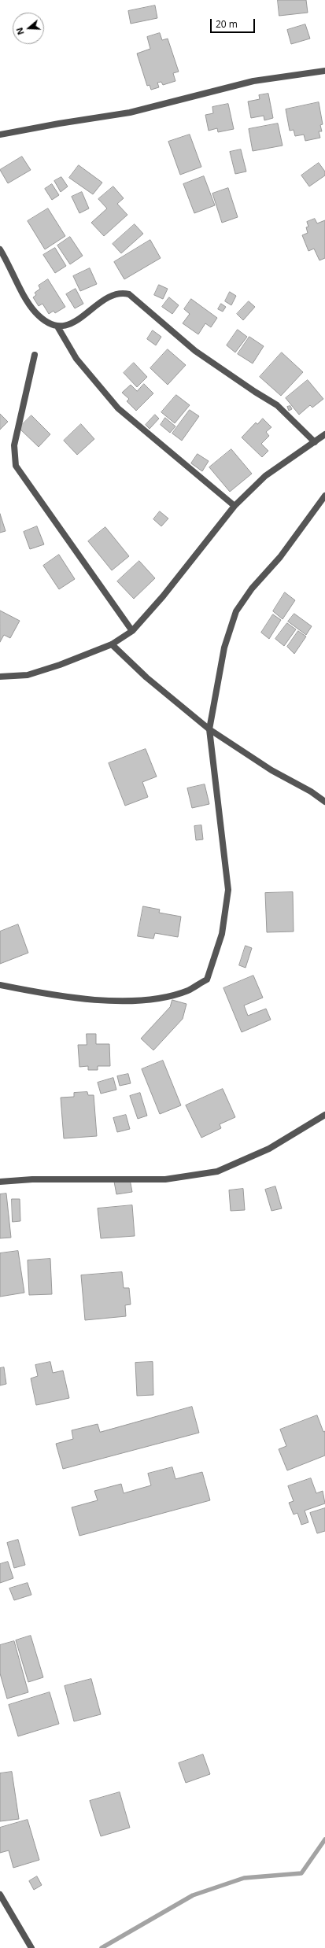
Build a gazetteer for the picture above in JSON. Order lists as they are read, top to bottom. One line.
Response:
{"scale_bar":"20 m","north":"left"}
